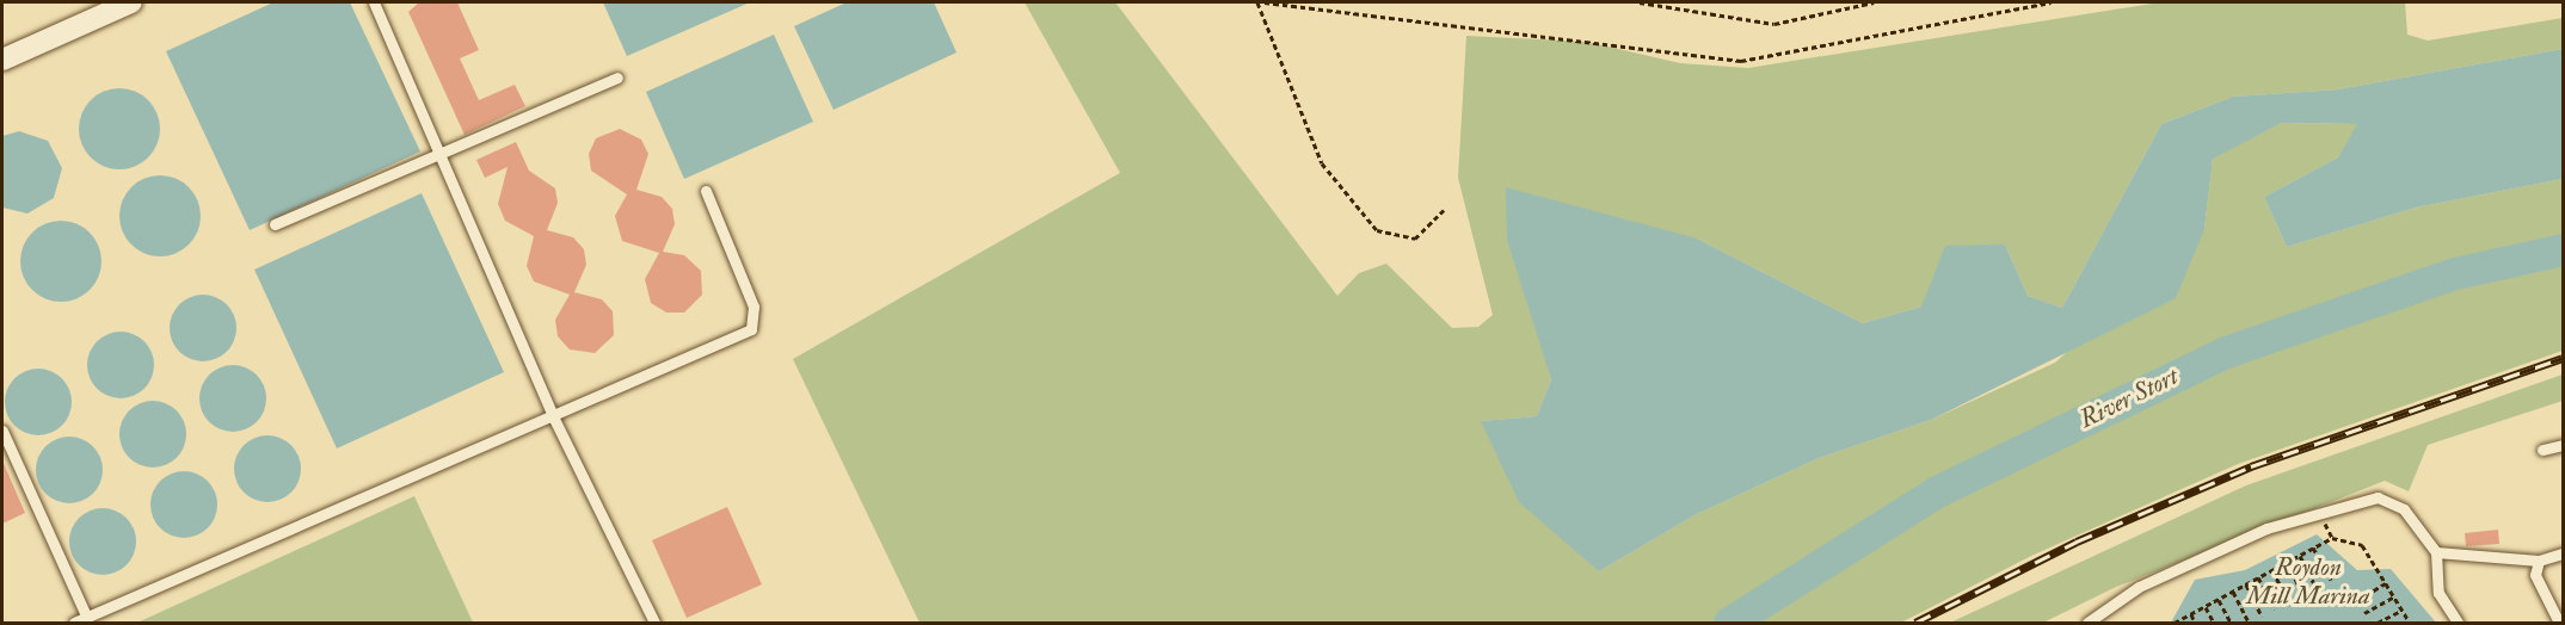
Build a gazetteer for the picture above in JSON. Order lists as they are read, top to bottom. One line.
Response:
{"water":["River Stort","Roydon Mill Marina"]}
